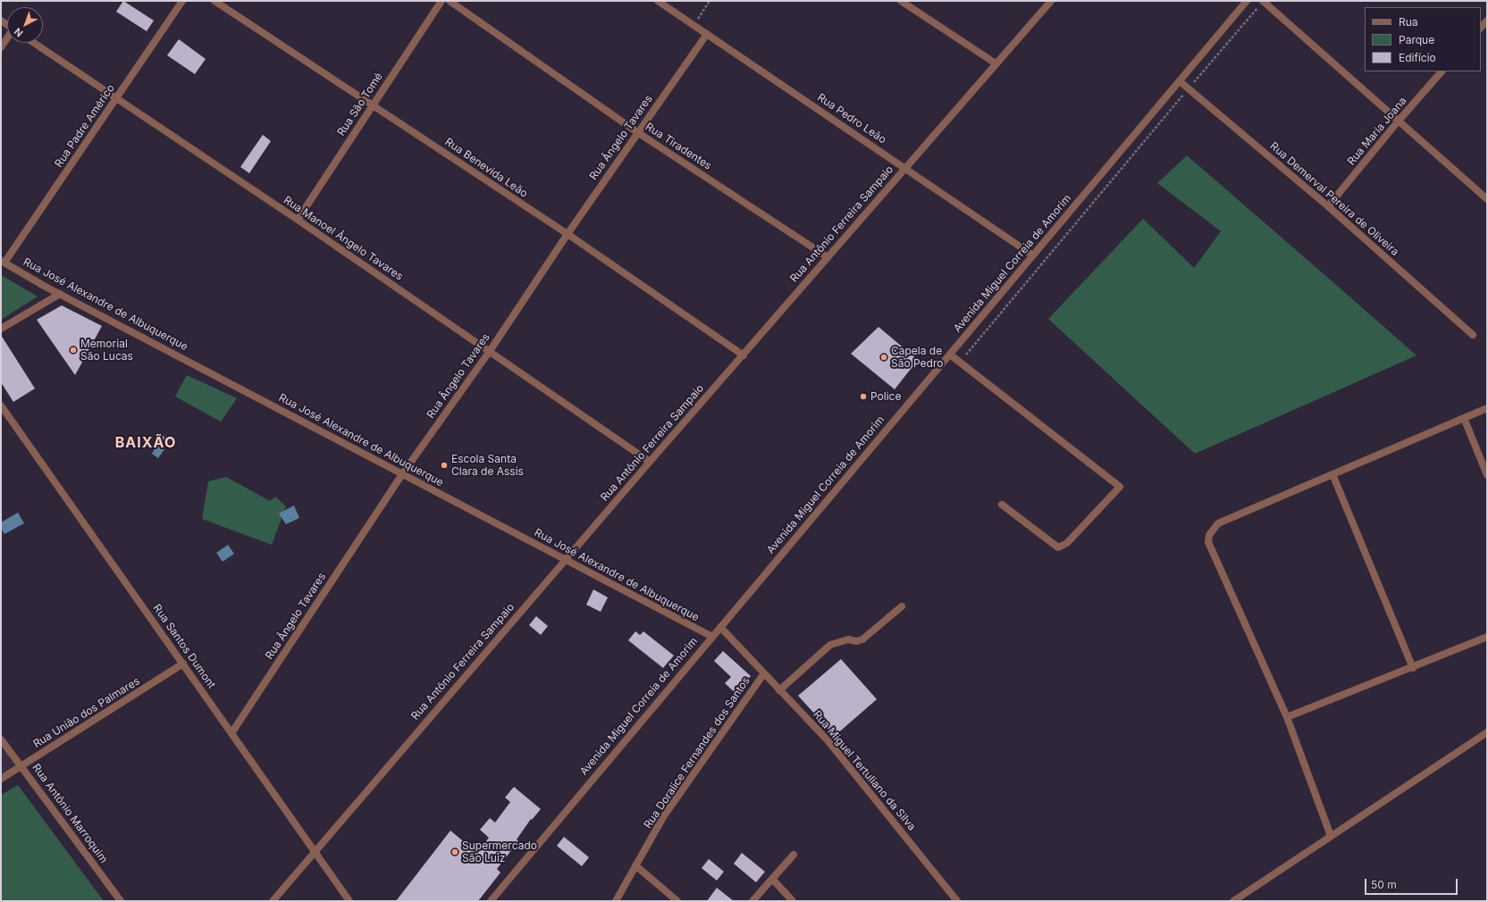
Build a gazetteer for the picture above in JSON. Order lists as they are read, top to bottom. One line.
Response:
{"streets":{"street":["Rua São Tomé","Rua Pedro Leão","Rua Padre Américo","Rua Maria Joana","Rua Ângelo Tavares","Rua Tiradentes","Rua Benevida Leão","Rua Demerval Pereira de Oliveira","Rua Antônio Ferreira Sampaio","Rua Manoel Ângelo Tavares","Avenida Miguel Correia de Amorim","Rua José Alexandre de Albuquerque","Rua Santos Dumont","Rua União dos Palmares","Rua Doralice Fernandes dos Santos","Rua Miguel Tertuliano da Silva","Rua Antônio Marroquim"]},"crossings":[["Rua São Tomé","Rua Benevida Leão"],["Rua São Tomé","Rua Manoel Ângelo Tavares"],["Rua Pedro Leão","Rua Ângelo Tavares"],["Rua Pedro Leão","Rua Antônio Ferreira Sampaio"],["Rua Pedro Leão","Avenida Miguel Correia de Amorim"],["Rua Padre Américo","Rua Manoel Ângelo Tavares"],["Rua Padre Américo","Rua José Alexandre de Albuquerque"],["Rua Maria Joana","Rua Demerval Pereira de Oliveira"],["Rua Ângelo Tavares","Rua Tiradentes"],["Rua Ângelo Tavares","Rua Benevida Leão"],["Rua Ângelo Tavares","Rua Manoel Ângelo Tavares"],["Rua Ângelo Tavares","Rua José Alexandre de Albuquerque"],["Rua Ângelo Tavares","Rua Santos Dumont"],["Rua Tiradentes","Rua Antônio Ferreira Sampaio"],["Rua Benevida Leão","Rua Antônio Ferreira Sampaio"],["Rua Demerval Pereira de Oliveira","Avenida Miguel Correia de Amorim"],["Rua Antônio Ferreira Sampaio","Rua Manoel Ângelo Tavares"],["Rua Antônio Ferreira Sampaio","Rua José Alexandre de Albuquerque"],["Rua Antônio Ferreira Sampaio","Rua Santos Dumont"],["Avenida Miguel Correia de Amorim","Rua José Alexandre de Albuquerque"],["Avenida Miguel Correia de Amorim","Rua Miguel Tertuliano da Silva"],["Rua Santos Dumont","Rua União dos Palmares"],["Rua União dos Palmares","Rua Antônio Marroquim"],["Rua Doralice Fernandes dos Santos","Rua Miguel Tertuliano da Silva"]],"districts":["BAIXÃO"],"places":["Memorial São Lucas","Capela de São Pedro","Police","Escola Santa Clara de Assis","Supermercado São Luiz"],"legend":["Rua","Parque","Edifício"],"scale_bar":"50 m","north":"bottom left"}
